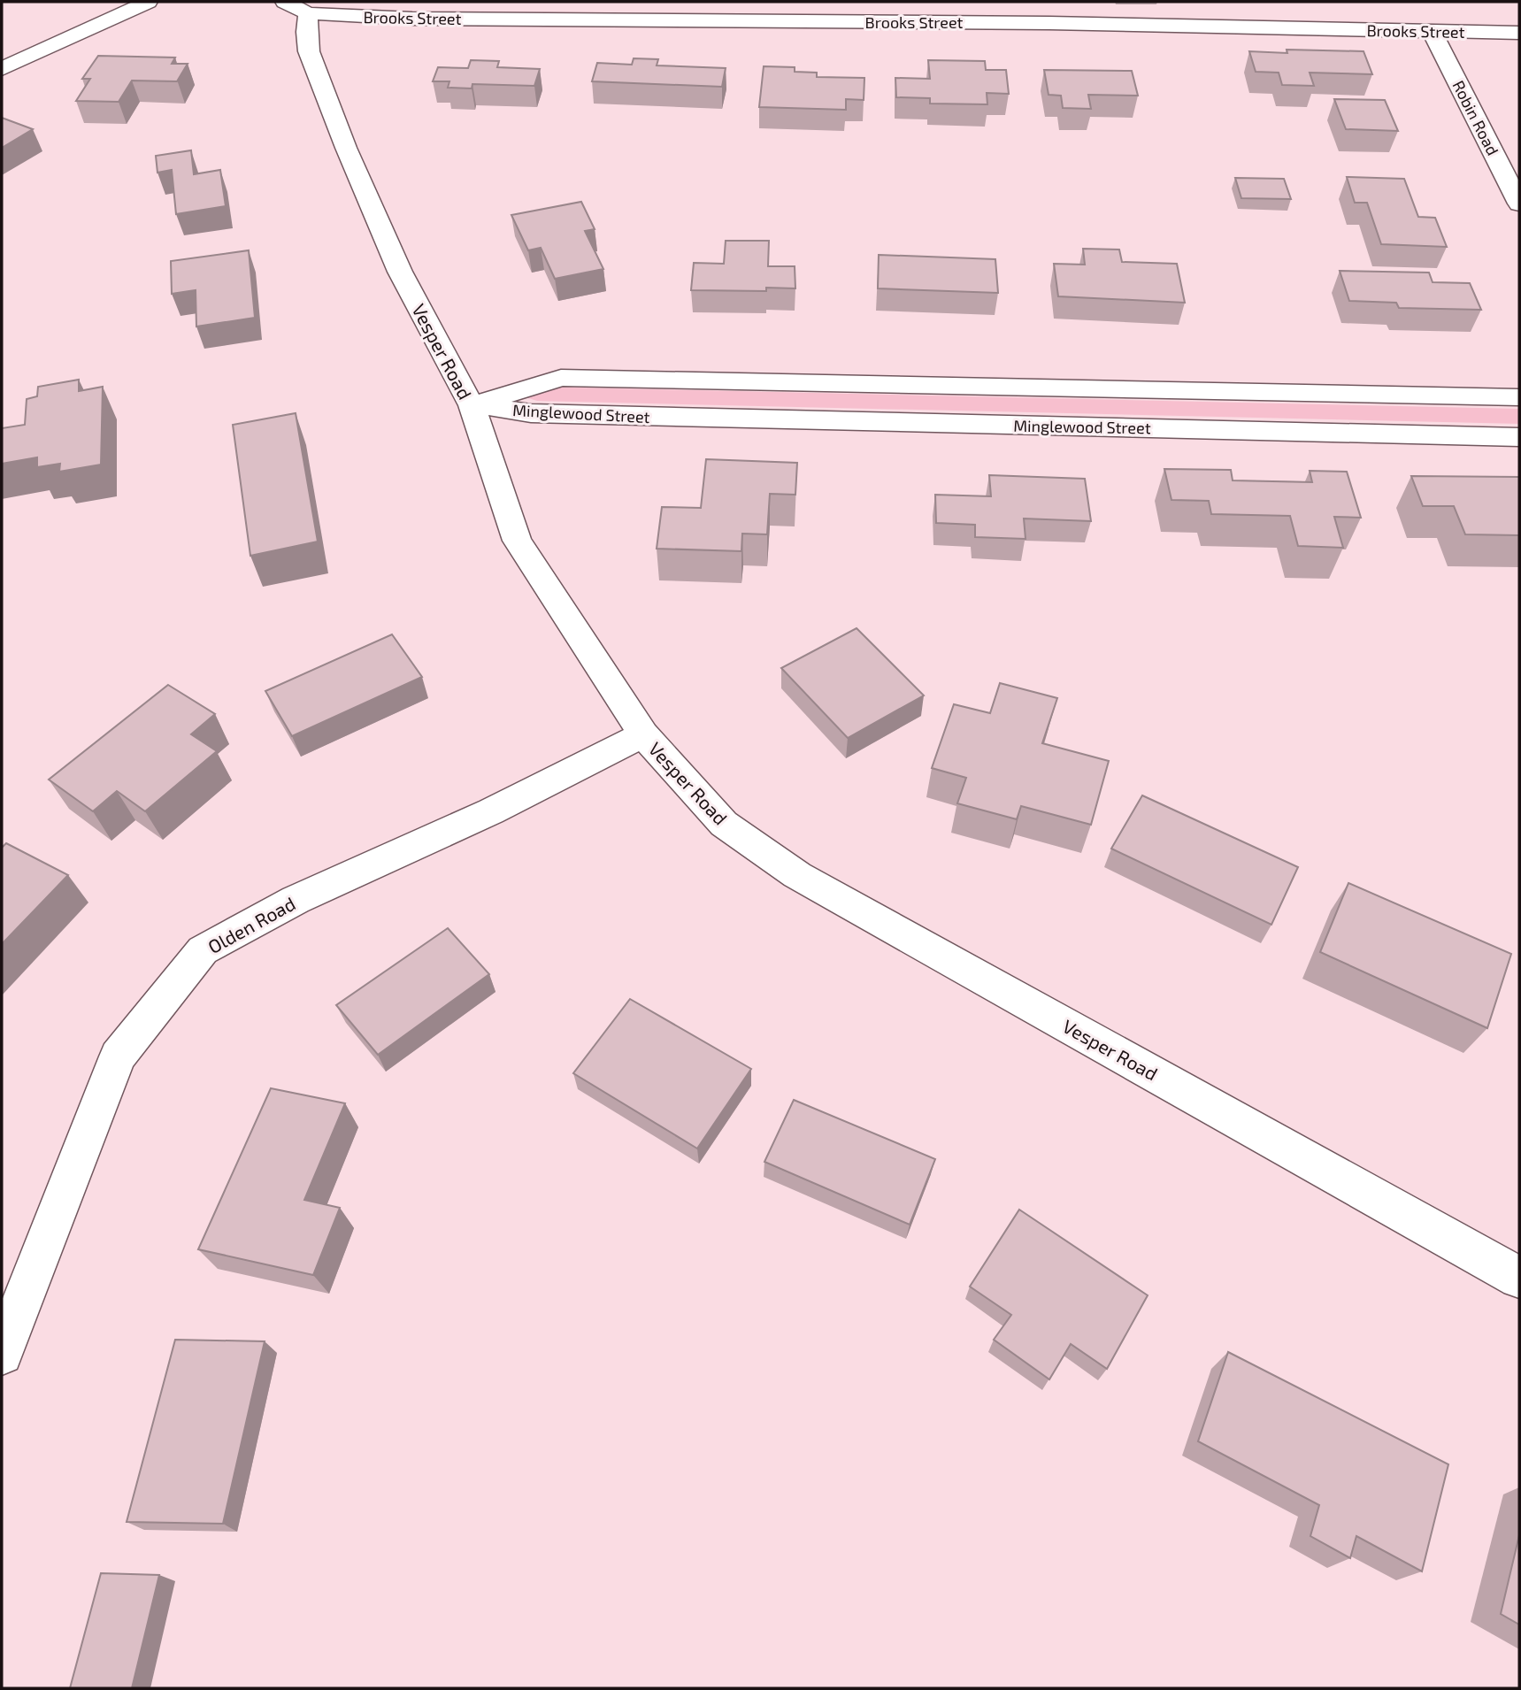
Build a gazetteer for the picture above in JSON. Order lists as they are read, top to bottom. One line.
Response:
{"streets":{"street":["Brooks Street","Robin Road","Vesper Road","Minglewood Street","Olden Road"]},"crossings":[["Brooks Street","Robin Road"],["Brooks Street","Vesper Road"],["Vesper Road","Minglewood Street"],["Vesper Road","Olden Road"]]}
